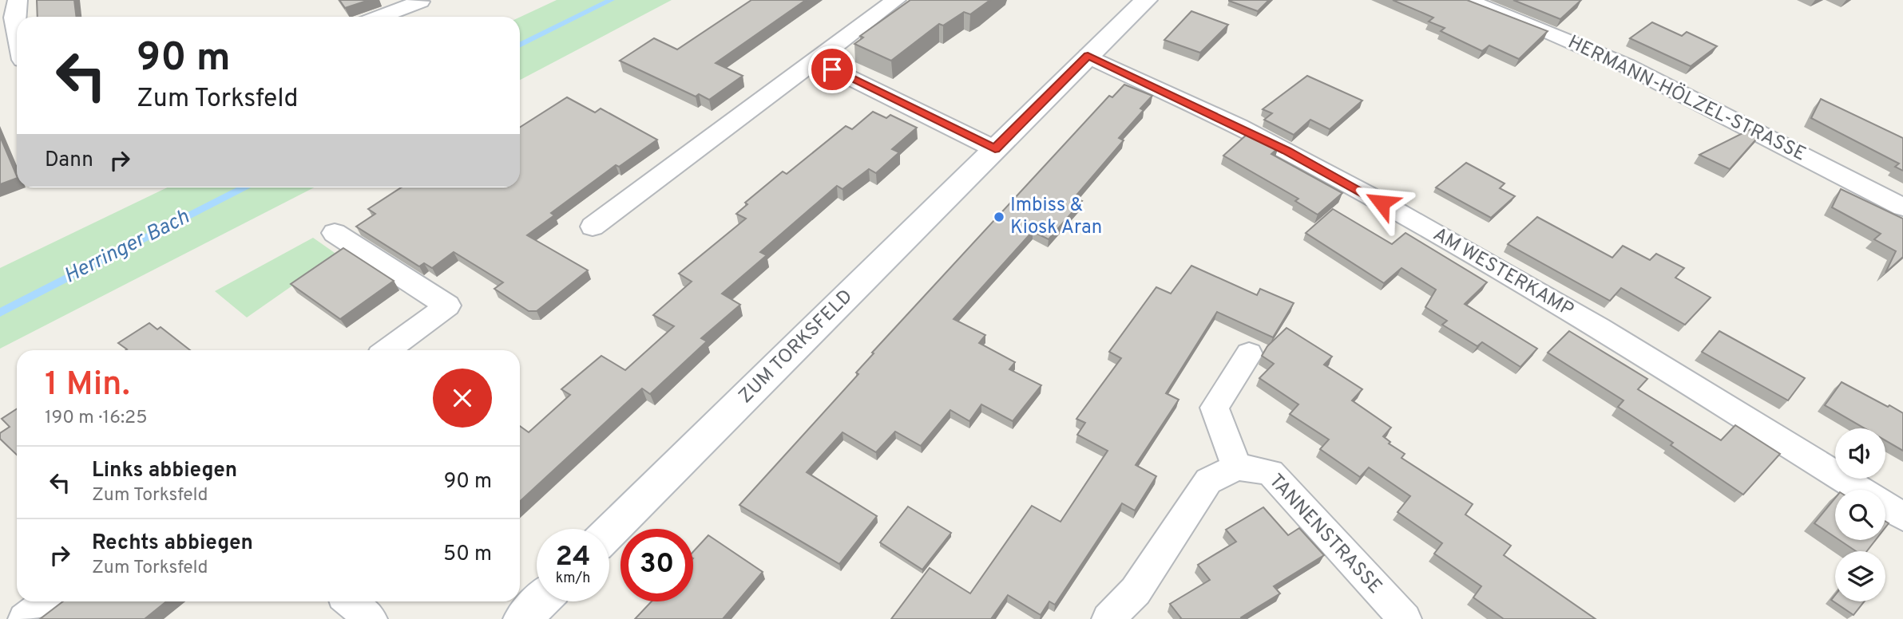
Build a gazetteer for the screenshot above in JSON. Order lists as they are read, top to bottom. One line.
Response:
{"streets":{"main road":["ZUM TORKSFELD"],"street":["HERMANN-HÖLZEL-STRASSE","AM WESTERKAMP","TANNENSTRASSE"]},"crossings":[["AM WESTERKAMP","ZUM TORKSFELD"]],"water":["Herringer Bach"],"places":["Imbiss & Kiosk Aran"],"page":{"turn":["90 m","Zum Torksfeld"],"then":"Dann","heading":["1 Min.","190 m · 16:25"],"list":[{"name":"Links abbiegen","note":"Zum Torksfeld","value":"90 m"},{"name":"Rechts abbiegen","note":"Zum Torksfeld","value":"50 m"}],"speed":"24 km/h","limit":"30"}}
